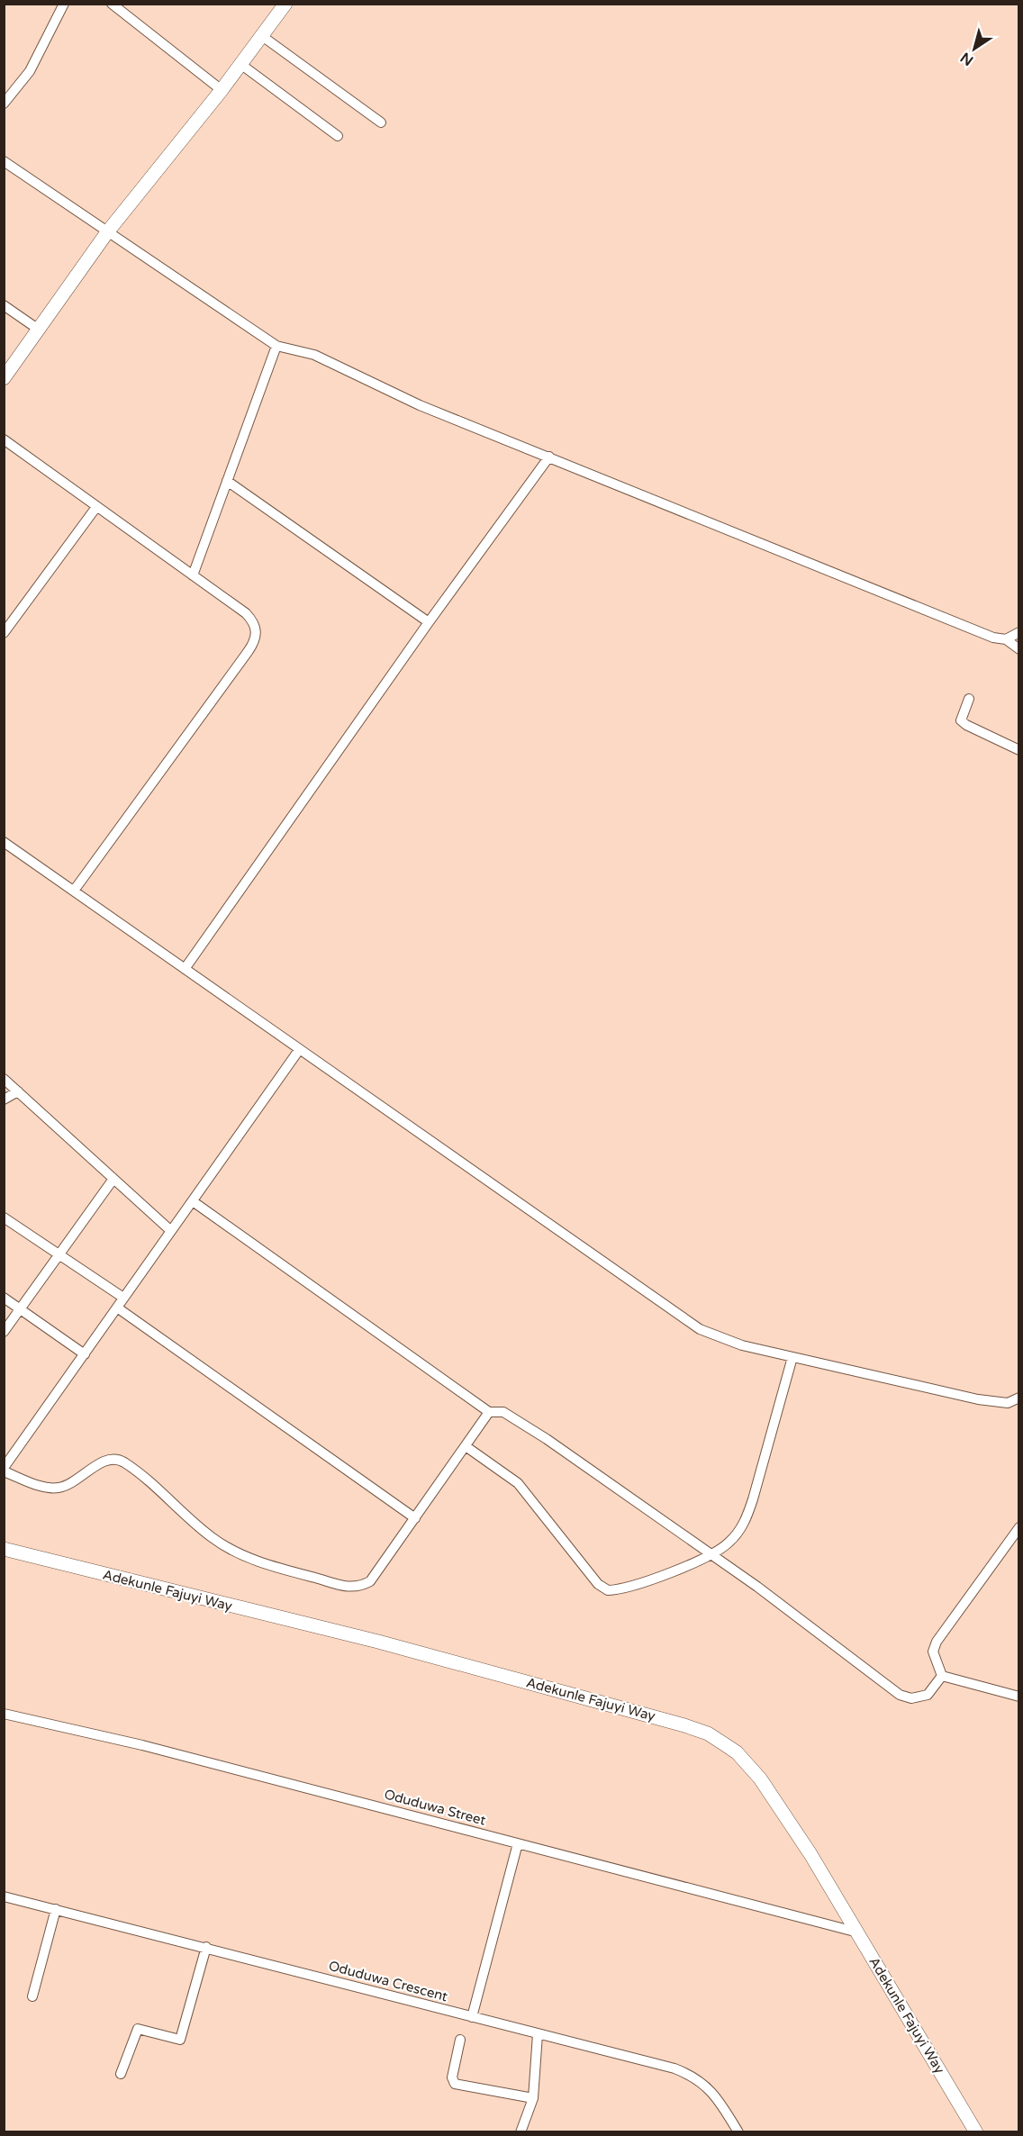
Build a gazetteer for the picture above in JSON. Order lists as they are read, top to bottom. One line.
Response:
{"streets":{"street":["Adekunle Fajuyi Way","Oduduwa Street","Oduduwa Crescent"]},"crossings":[["Adekunle Fajuyi Way","Oduduwa Street"]],"north":"bottom left"}
